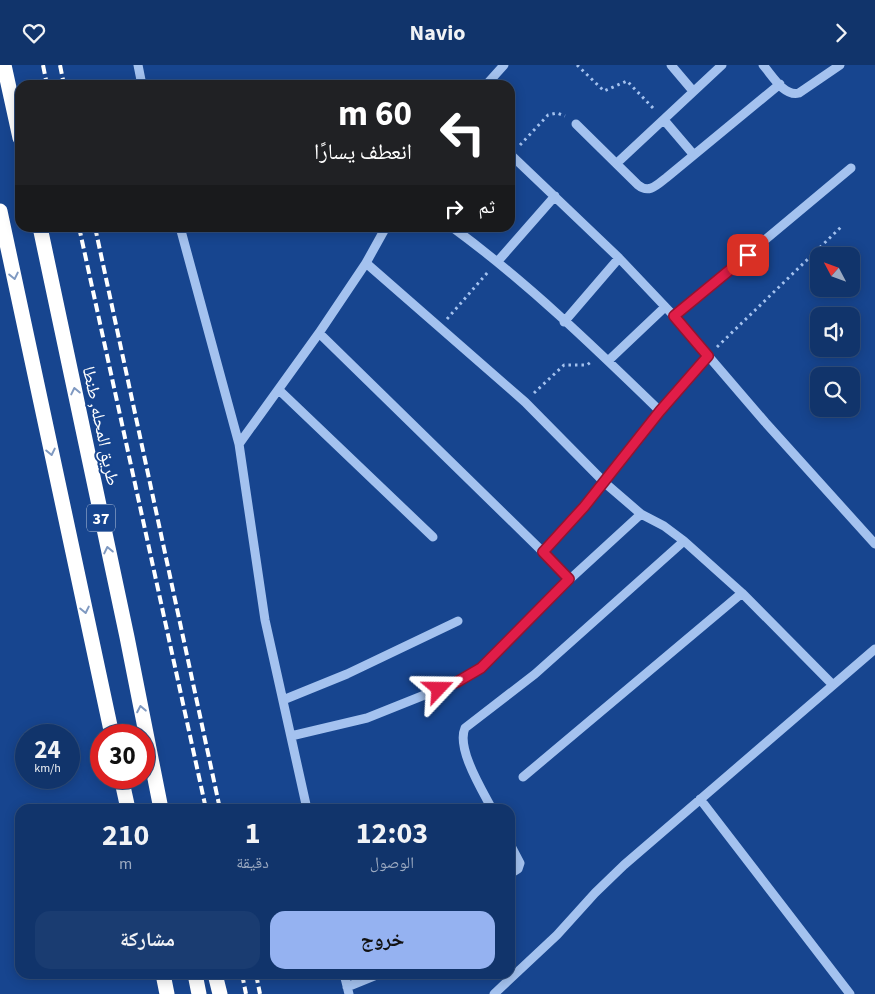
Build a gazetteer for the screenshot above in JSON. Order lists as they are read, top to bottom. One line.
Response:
{"streets":{"highway":["طريق المحله, طنطا","37"]},"north":"top left","page":{"header":"Navio","turn":["60 m","انعطف يسارًا"],"then":"ثم","speed":"24 km/h","limit":"30","eta":["12:03","الوصول","1","دقيقة","210","m"],"buttons":["خروج","مشاركة"]}}
